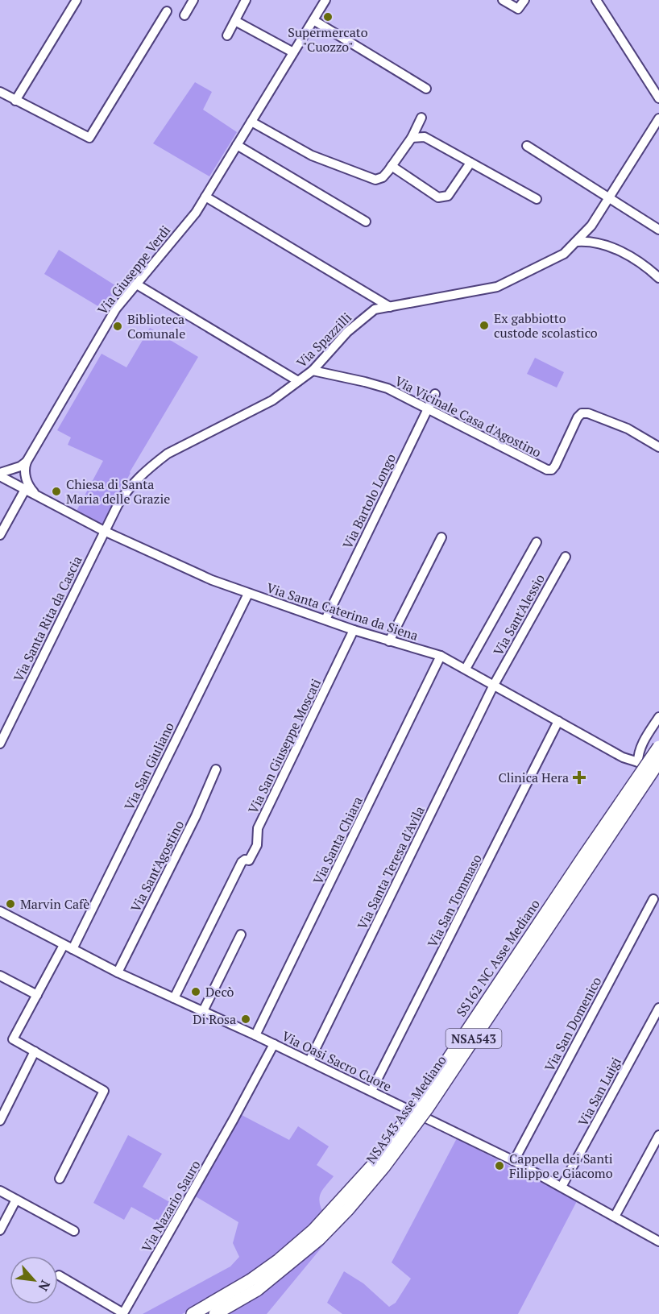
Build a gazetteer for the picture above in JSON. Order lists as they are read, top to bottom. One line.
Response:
{"streets":{"highway":["SS162 NC Asse Mediano","NSA543","NSA543 Asse Mediano"],"street":["Via Giuseppe Verdi","Via Spazzilli","Via Vicinale Casa d'Agostino","Via Bartolo Longo","Via Santa Caterina da Siena","Via Sant'Alessio","Via Santa Rita da Cascia","Via San Giuseppe Moscati","Via San Giuliano","Via Santa Chiara","Via Sant'Agostino","Via Santa Teresa d'Avila","Via San Tommaso","Via San Domenico","Via Oasi Sacro Cuore","Via San Luigi","Via Nazario Sauro"]},"crossings":[["Via Giuseppe Verdi","Via Santa Caterina da Siena"],["Via Spazzilli","Via Vicinale Casa d'Agostino"],["Via Spazzilli","Via Santa Caterina da Siena"],["Via Spazzilli","Via Santa Rita da Cascia"],["Via Vicinale Casa d'Agostino","Via Bartolo Longo"],["Via Bartolo Longo","Via Santa Caterina da Siena"],["Via Santa Caterina da Siena","Via Sant'Alessio"],["Via Santa Caterina da Siena","Via Santa Rita da Cascia"],["Via Santa Caterina da Siena","Via San Giuseppe Moscati"],["Via Santa Caterina da Siena","Via San Giuliano"],["Via Santa Caterina da Siena","Via Santa Chiara"],["Via Santa Caterina da Siena","Via Santa Teresa d'Avila"],["Via Santa Caterina da Siena","Via San Tommaso"],["Via Sant'Alessio","Via Santa Teresa d'Avila"],["Via San Giuseppe Moscati","Via Oasi Sacro Cuore"],["Via San Giuliano","Via Oasi Sacro Cuore"],["Via Santa Chiara","Via Oasi Sacro Cuore"],["Via Sant'Agostino","Via Oasi Sacro Cuore"],["Via Santa Teresa d'Avila","Via Oasi Sacro Cuore"],["Via San Tommaso","Via Oasi Sacro Cuore"],["SS162 NC Asse Mediano","NSA543 Asse Mediano"],["Via San Domenico","Via Oasi Sacro Cuore"],["Via Oasi Sacro Cuore","Via San Luigi"],["Via Oasi Sacro Cuore","Via Nazario Sauro"]],"places":{"other":["Supermercato \"Cuozzo\"","Ex gabbiotto custode scolastico","Biblioteca Comunale","Chiesa di Santa Maria delle Grazie","Marvin Cafè","Decò","Di Rosa","Cappella dei Santi Filippo e Giacomo"],"health":["Clinica Hera"]},"north":"bottom right"}
